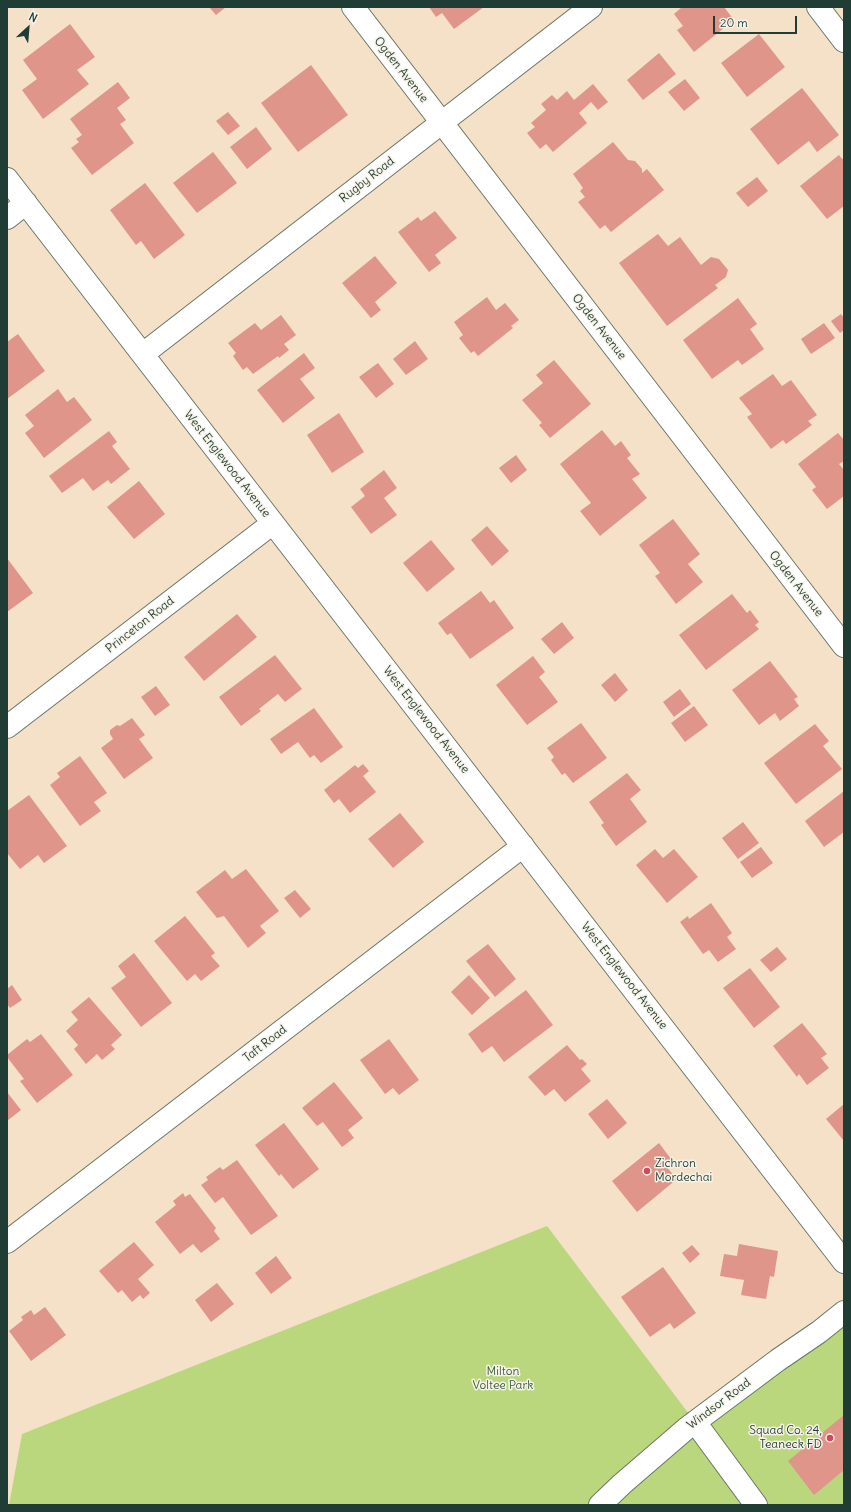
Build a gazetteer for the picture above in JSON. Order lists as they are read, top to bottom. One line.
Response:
{"streets":{"street":["Ogden Avenue","Rugby Road","West Englewood Avenue","Princeton Road","Taft Road","Windsor Road"]},"crossings":[["Ogden Avenue","Rugby Road"],["Rugby Road","West Englewood Avenue"],["West Englewood Avenue","Princeton Road"],["West Englewood Avenue","Taft Road"]],"parks":["Milton Voltee Park"],"places":["Zichron Mordechai","Squad Co. 24, Teaneck FD"],"scale_bar":"20 m","north":"top right"}
